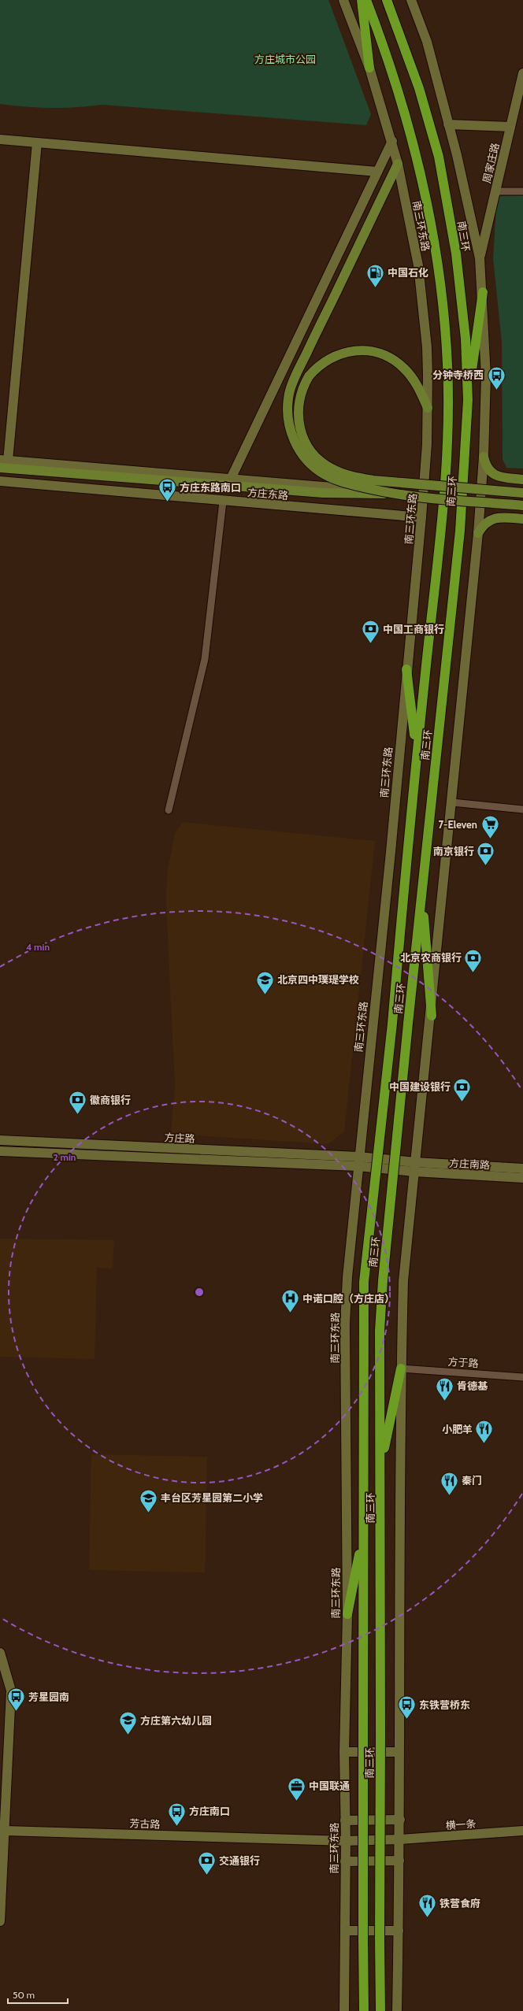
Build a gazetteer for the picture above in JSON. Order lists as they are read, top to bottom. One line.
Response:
{"streets":{"highway":["南三环"],"street":["周家庄路","南三环东路","方庄东路","方庄路","方庄南路","方于路","芳古路","横一条"]},"crossings":[["南三环东路","方庄东路"],["南三环东路","方庄路"],["南三环东路","芳古路"],["南三环东路","横一条"],["芳古路","横一条"]],"parks":["方庄城市公园"],"places":{"fuel station":["中国石化"],"bus stop":["分钟寺桥西","方庄东路南口","芳星园南","东铁营桥东","方庄南口"],"bank":["中国工商银行","南京银行","北京农商银行","中国建设银行","徽商银行","交通银行"],"supermarket":["7-Eleven"],"school or university":["北京四中璞瑅学校","丰台区芳星园第二小学","方庄第六幼儿园"],"hospital":["中诺口腔（方庄店）"],"restaurant":["肯德基","小肥羊","秦门","铁营食府"],"office":["中国联通"]},"scale_bar":"50 m","rings":["4 min","2 min"]}
